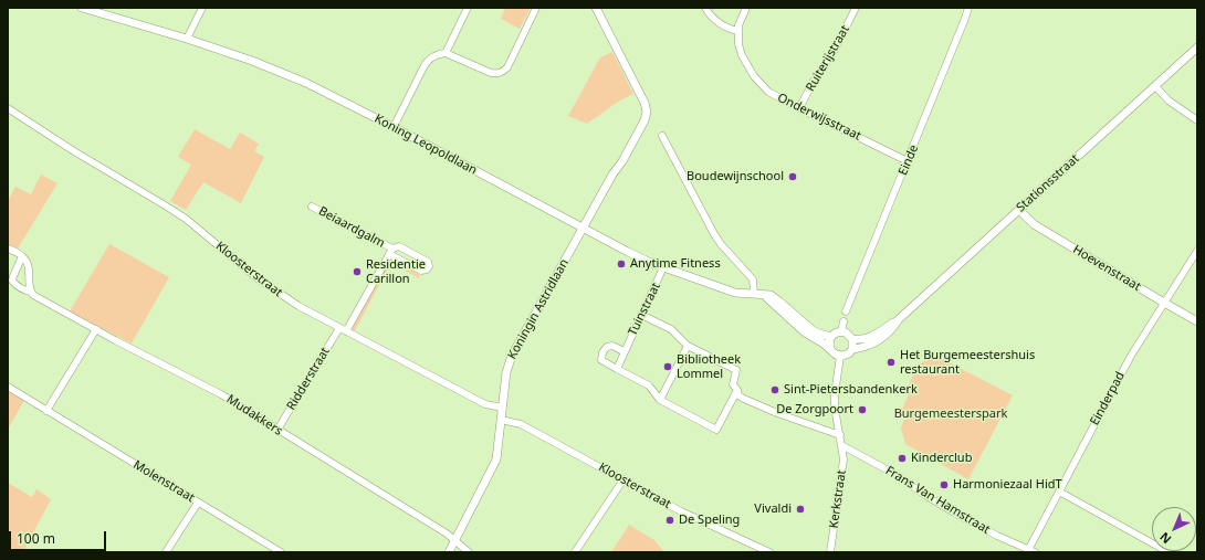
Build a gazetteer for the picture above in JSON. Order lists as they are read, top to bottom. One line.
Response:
{"streets":{"main road":["Koning Leopoldlaan","Stationsstraat","Hoevenstraat","Koningin Astridlaan"],"street":["Ruiterijstraat","Onderwijsstraat","Einde","Beiaardgalm","Kloosterstraat","Tuinstraat","Ridderstraat","Einderpad","Mudakkers","Molenstraat","Kerkstraat","Frans Van Hamstraat"]},"crossings":[["Ruiterijstraat","Onderwijsstraat"],["Onderwijsstraat","Einde"],["Koning Leopoldlaan","Koningin Astridlaan"],["Koning Leopoldlaan","Tuinstraat"],["Stationsstraat","Hoevenstraat"],["Stationsstraat","Kerkstraat"],["Beiaardgalm","Kloosterstraat"],["Hoevenstraat","Einderpad"],["Kloosterstraat","Koningin Astridlaan"],["Kloosterstraat","Ridderstraat"],["Koningin Astridlaan","Mudakkers"],["Ridderstraat","Mudakkers"],["Einderpad","Frans Van Hamstraat"],["Kerkstraat","Frans Van Hamstraat"]],"parks":["Burgemeesterspark"],"places":["Boudewijnschool","Anytime Fitness","Residentie Carillon","Het Burgemeestershuis restaurant","Bibliotheek Lommel","Sint-Pietersbandenkerk","De Zorgpoort","Kinderclub","Harmoniezaal HidT","Vivaldi","De Speling"],"scale_bar":"100 m","north":"bottom left"}
